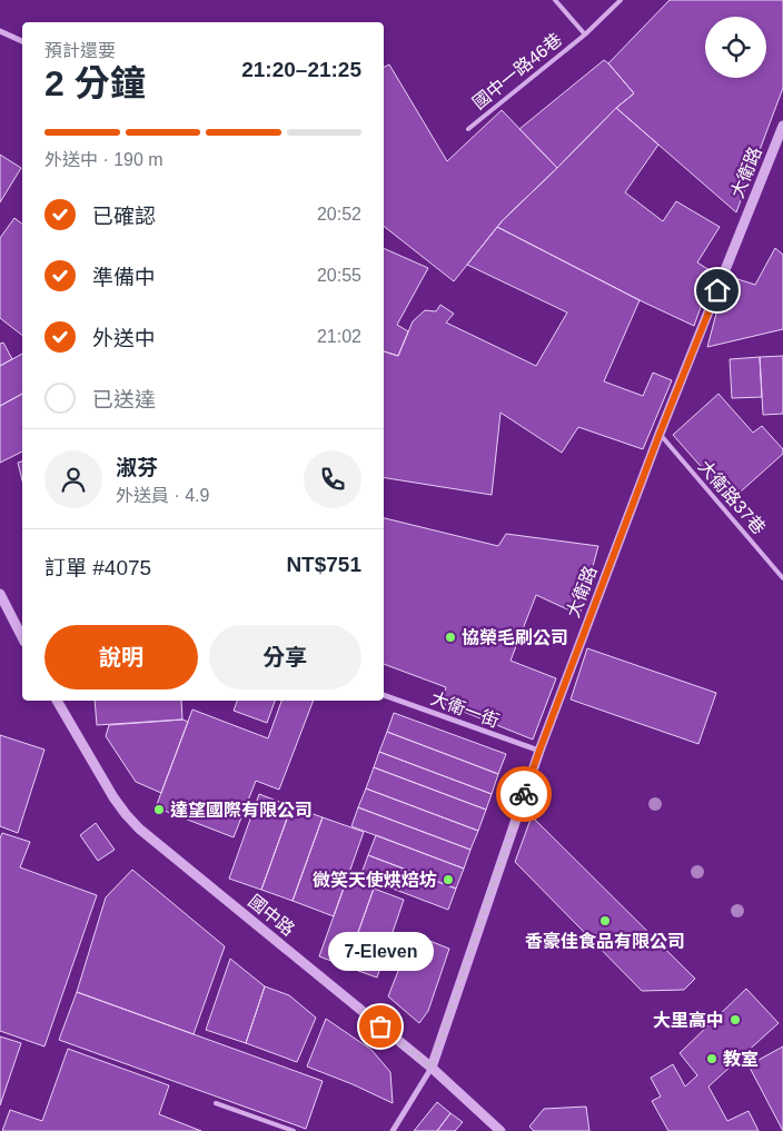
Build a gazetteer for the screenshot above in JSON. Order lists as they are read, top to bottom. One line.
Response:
{"streets":{"street":["大衛路","大衛一街","國中路"],"lane":["國中一路46巷","大衛路37巷"]},"crossings":[["大衛路","大衛路37巷"],["大衛路","大衛一街"],["大衛路","國中路"]],"places":["協榮毛刷公司","達望國際有限公司","微笑天使烘焙坊","香豪佳食品有限公司","大里高中","7-Eleven","教室"],"page":{"heading":["2 分鐘","預計還要","21:20–21:25"],"panel":["淑芬","外送員 · 4.9","訂單 #4075","NT$751"],"bar":"外送中 · 190 m","list":[["已確認","20:52"],["準備中","20:55"],["外送中","21:02"],"已送達"],"buttons":["說明","分享"],"bubble":"7-Eleven"}}
